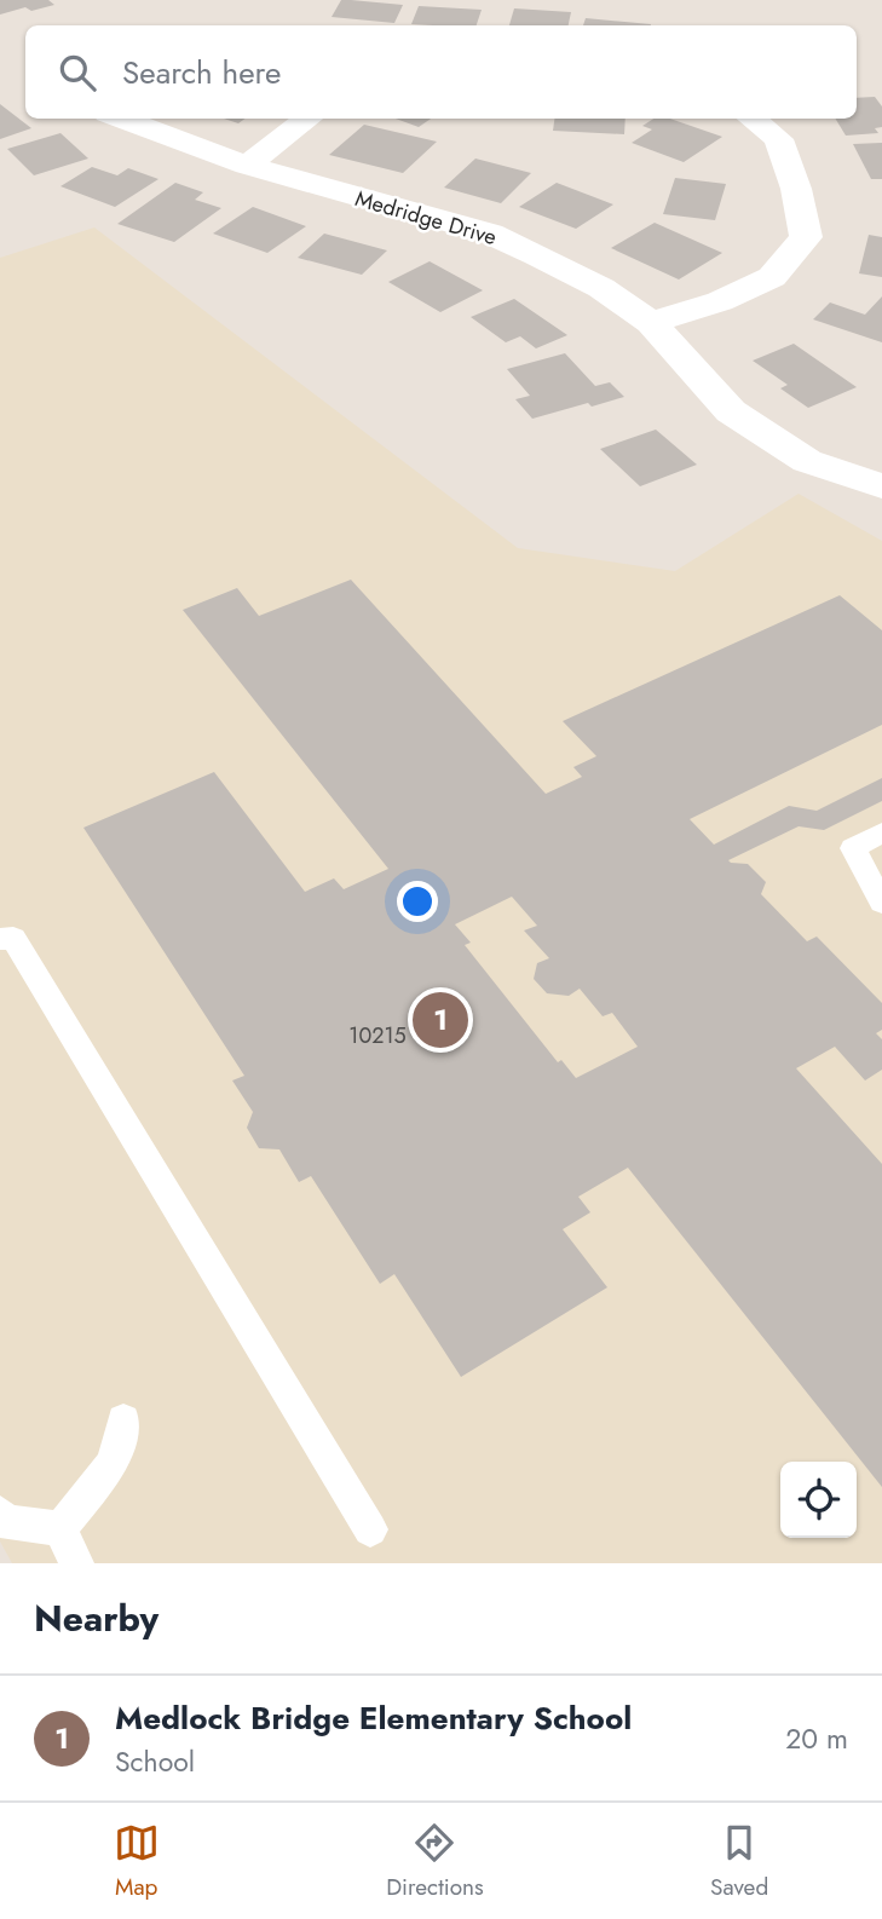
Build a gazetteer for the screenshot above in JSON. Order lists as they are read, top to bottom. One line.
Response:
{"streets":{"street":["Medridge Drive"]},"house_numbers":["10215"],"page":{"search":"Search here","pins":"1","heading":"Nearby","list":[{"mark":"1","name":"Medlock Bridge Elementary School","note":"School","value":"20 m"}],"nav":["Map","Directions","Saved"]}}
